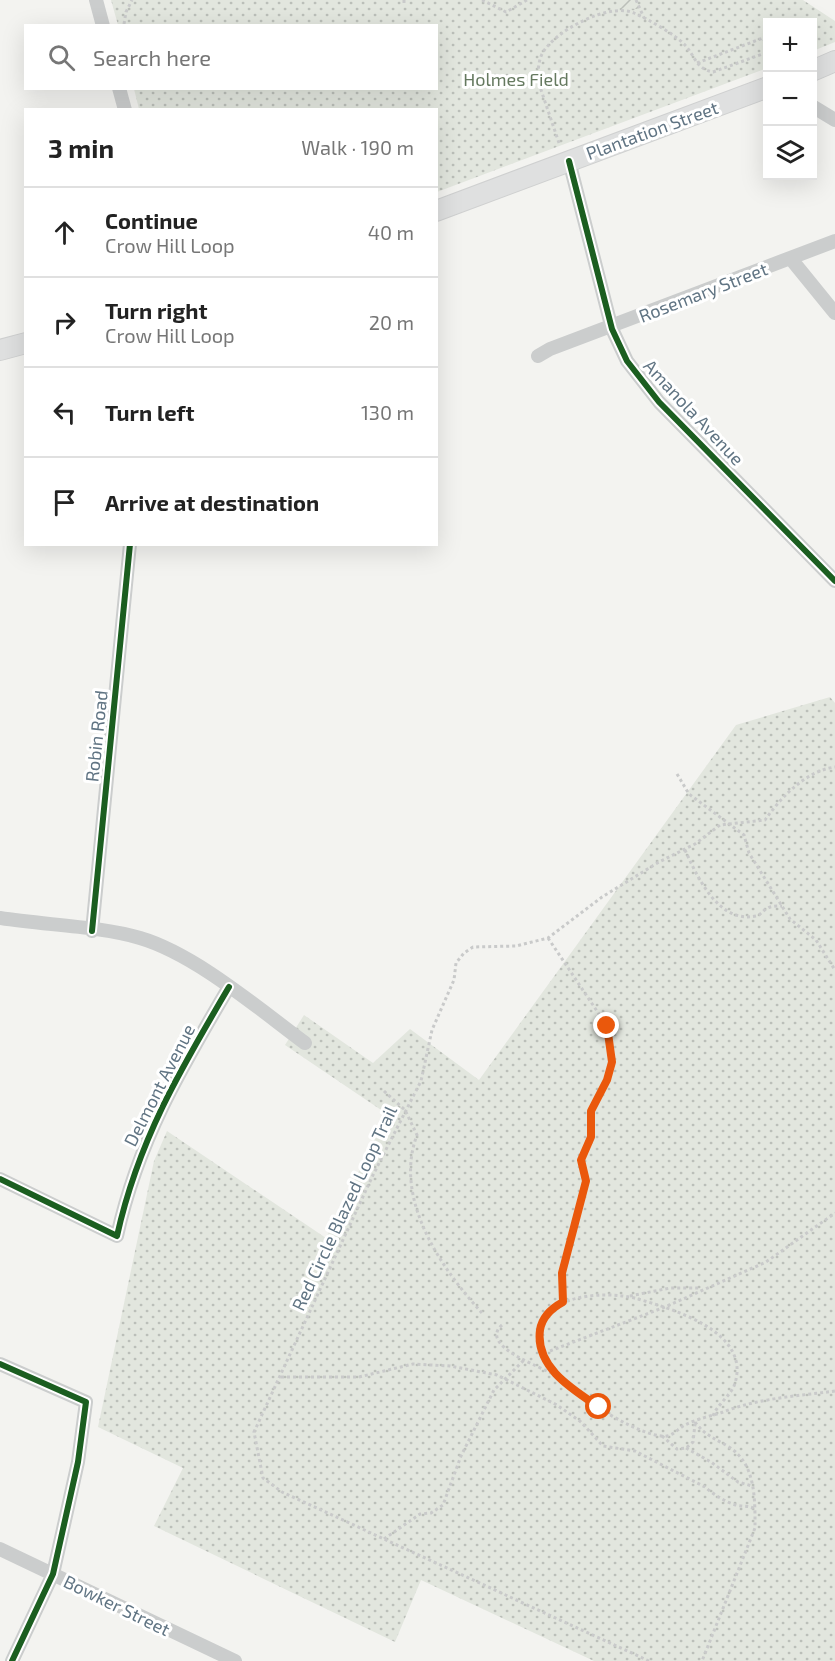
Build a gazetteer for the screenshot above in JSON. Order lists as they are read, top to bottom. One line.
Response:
{"streets":{"street":["Plantation Street","Rosemary Street","Amanola Avenue","Robin Road","Delmont Avenue","Bowker Street"],"path":["Red Circle Blazed Loop Trail"]},"crossings":[["Plantation Street","Amanola Avenue"],["Rosemary Street","Amanola Avenue"]],"parks":["Holmes Field"],"page":{"map_buttons":["+","−"],"search":"Search here","heading":["3 min","Walk · 190 m"],"list":[["Continue","Crow Hill Loop","40 m"],["Turn right","Crow Hill Loop","20 m"],["Turn left","130 m"],"Arrive at destination"]}}
